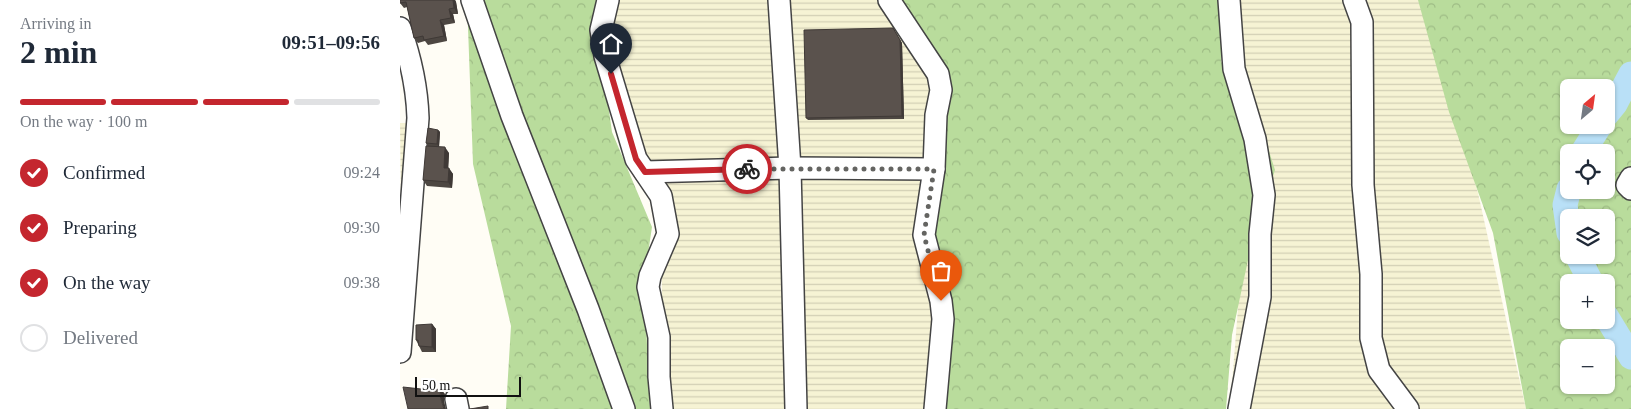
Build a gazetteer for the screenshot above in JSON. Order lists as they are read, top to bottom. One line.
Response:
{"scale_bar":"50 m","north":"top right","page":{"heading":["2 min","Arriving in","09:51–09:56"],"map_buttons":["+","−"],"bar":"On the way · 100 m","list":[["Confirmed","09:24"],["Preparing","09:30"],["On the way","09:38"],"Delivered"],"scale":"50 m"}}
